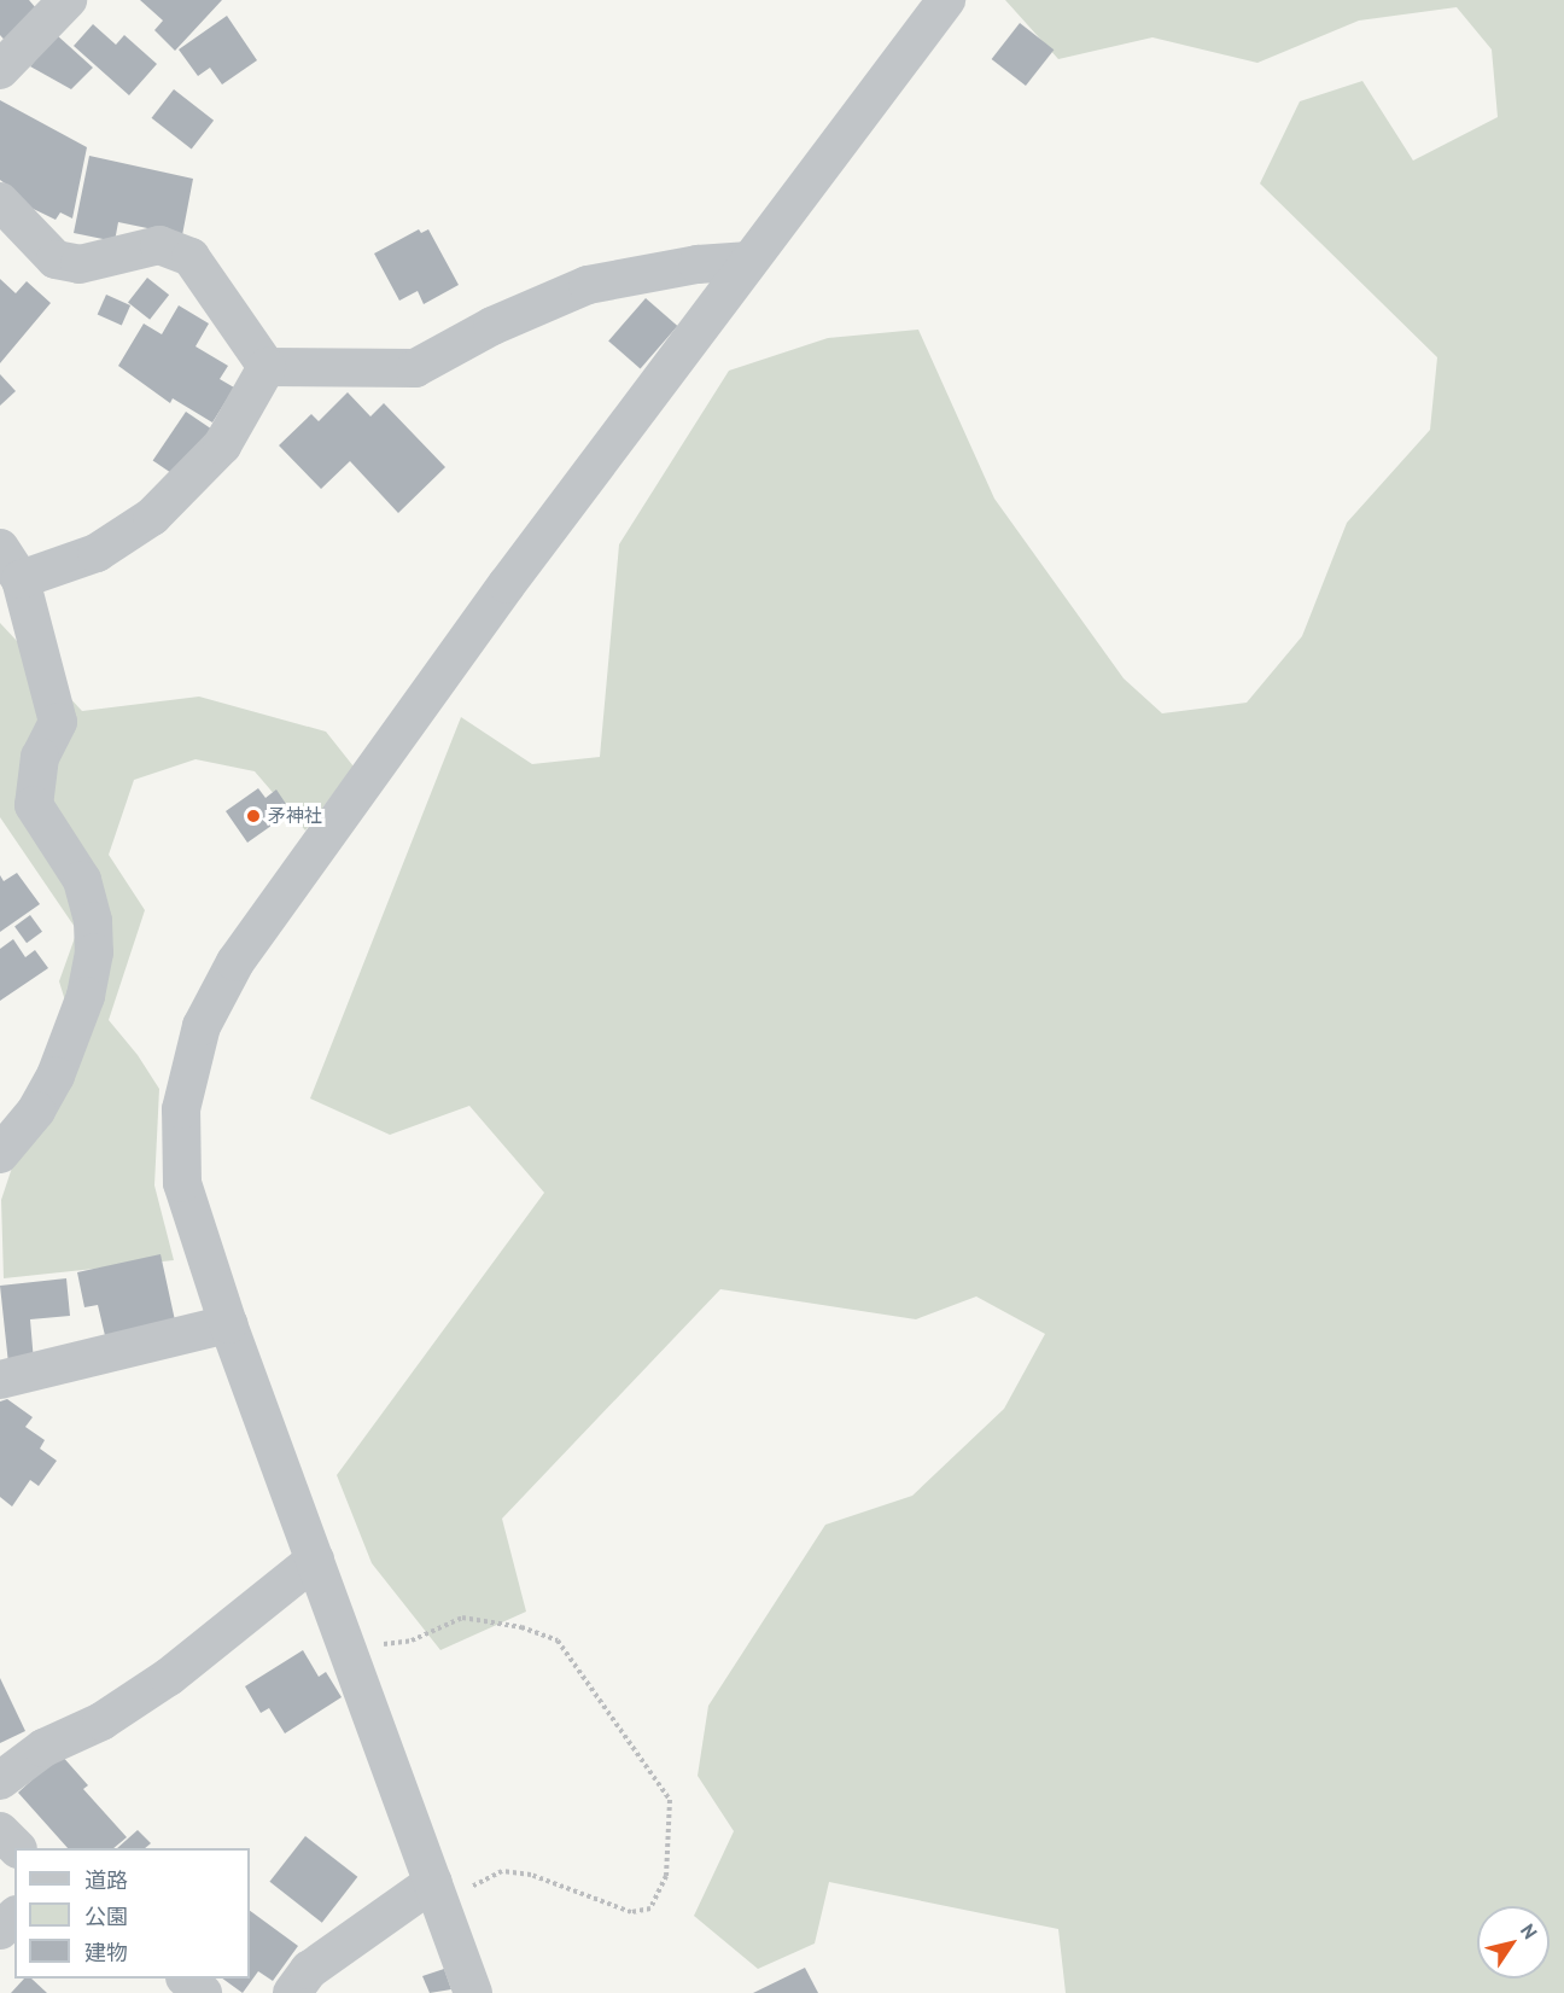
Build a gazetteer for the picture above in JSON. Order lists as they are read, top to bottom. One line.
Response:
{"places":["矛神社"],"legend":["道路","公園","建物"],"north":"top right"}
